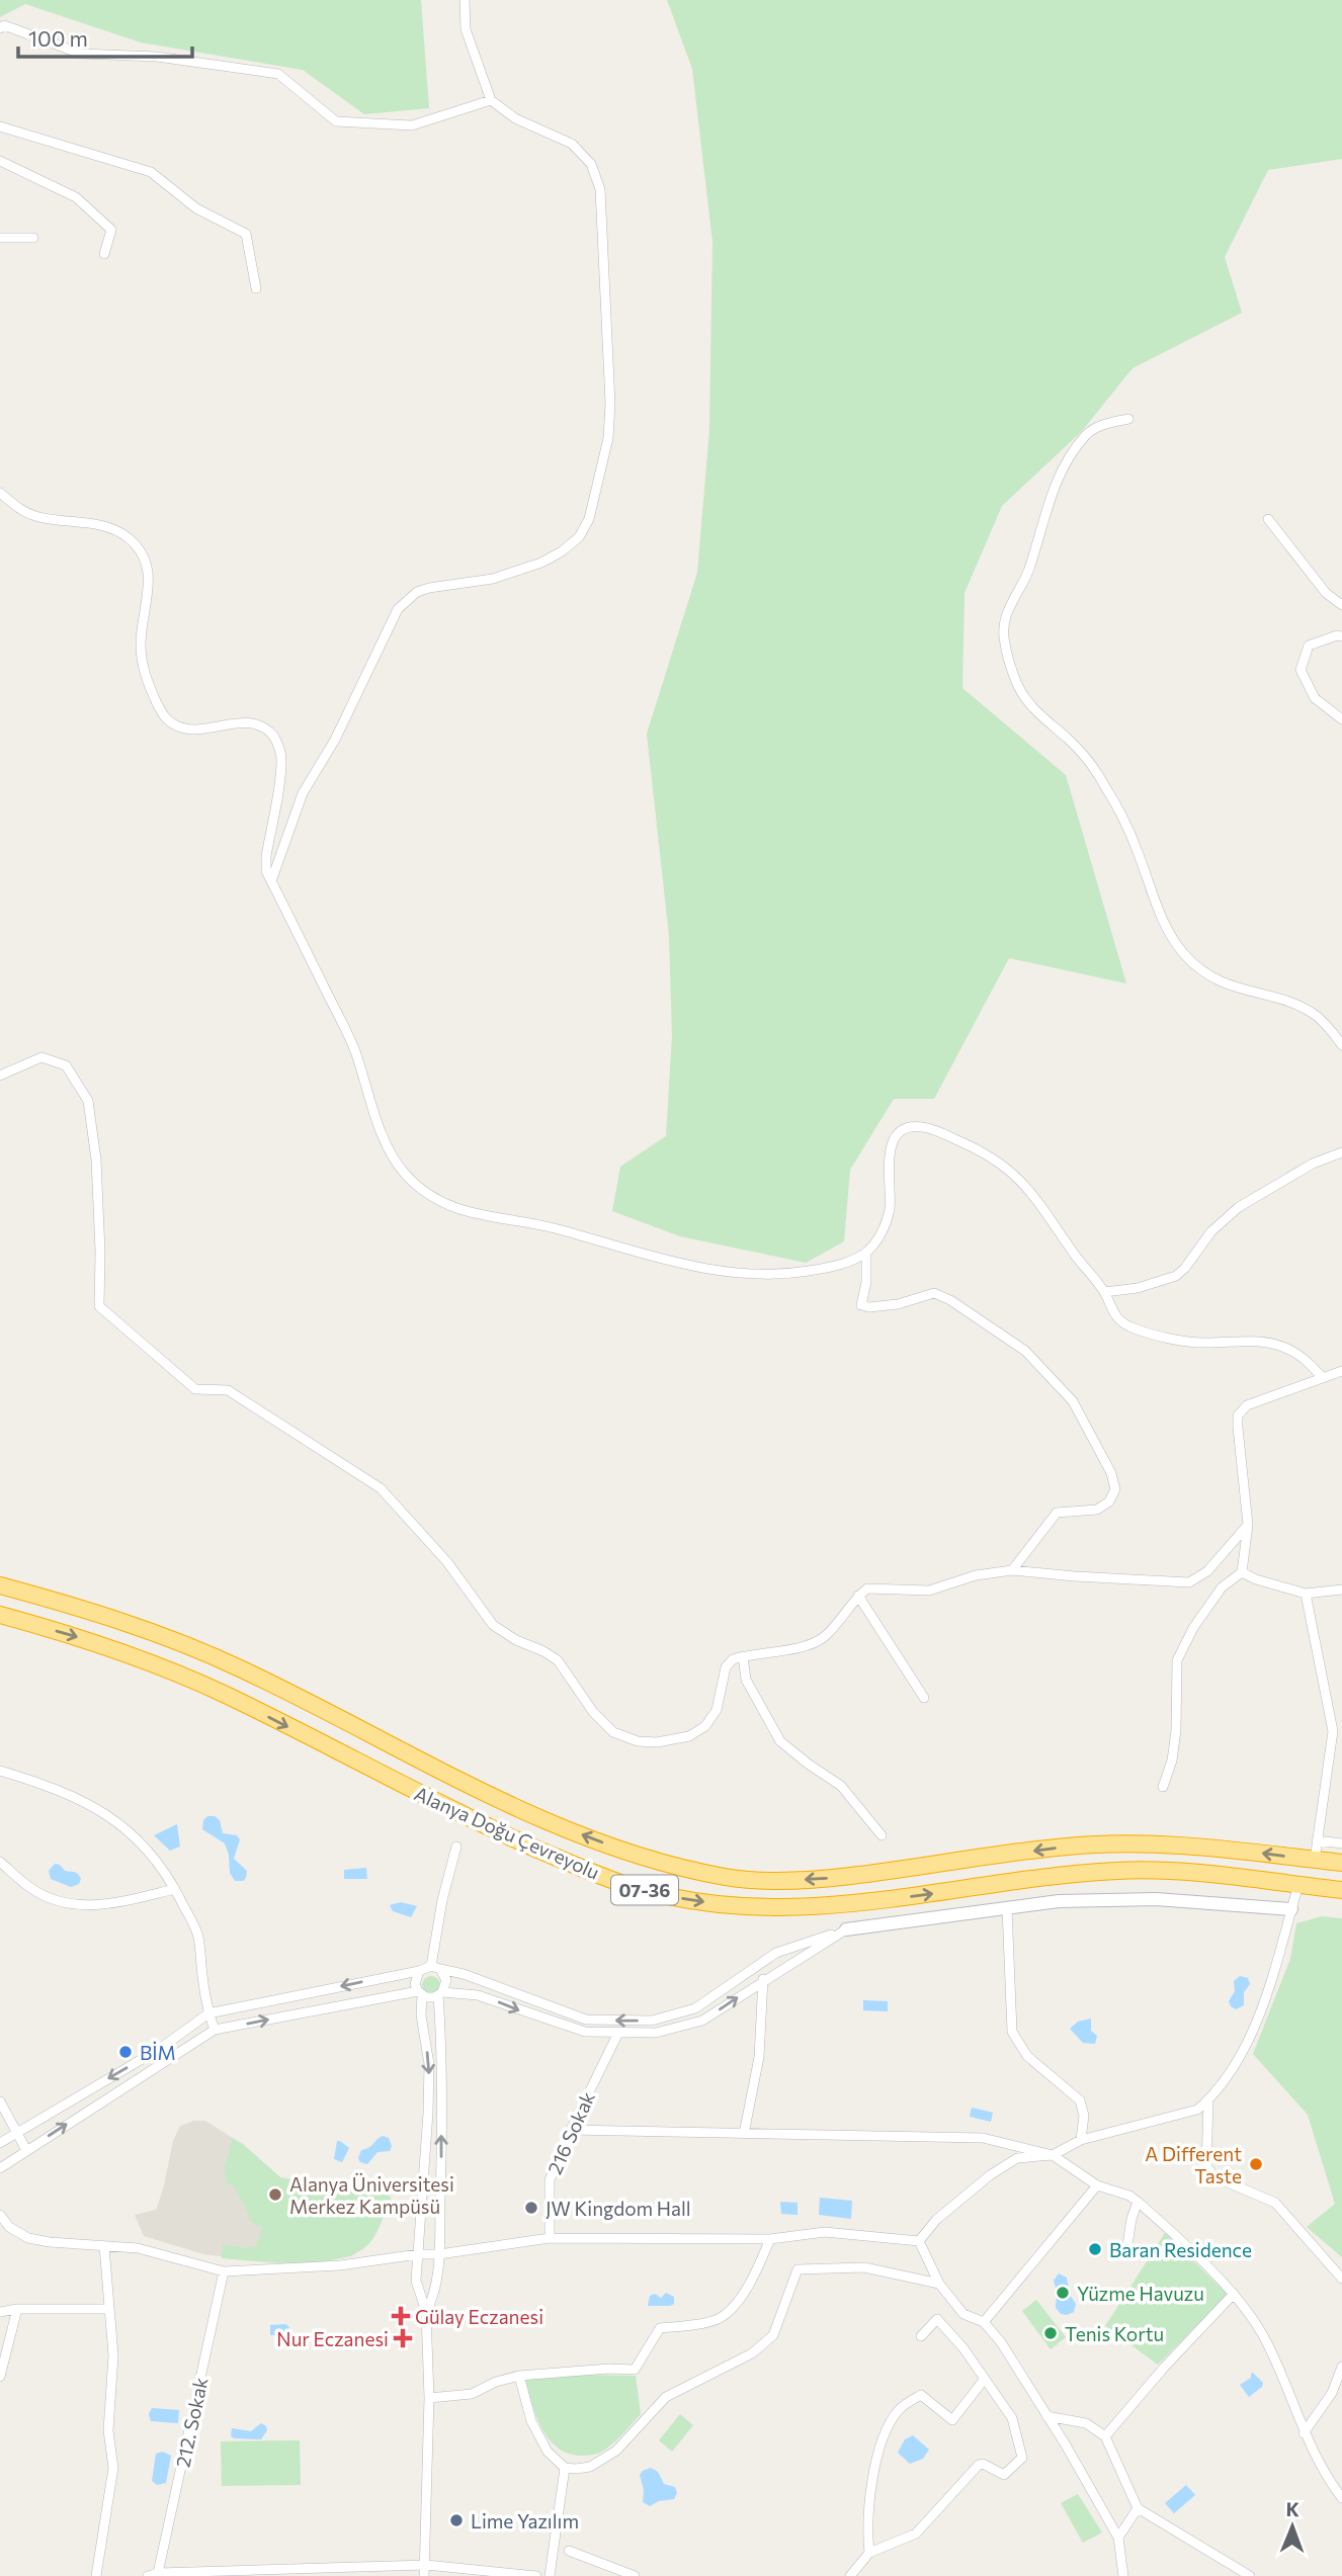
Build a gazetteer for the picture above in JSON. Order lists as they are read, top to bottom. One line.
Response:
{"streets":{"highway":["Alanya Doğu Çevreyolu","07-36"],"street":["216 Sokak","212. Sokak"]},"places":{"other":["BİM","A Different Taste","Alanya Üniversitesi Merkez Kampüsü","JW Kingdom Hall","Baran Residence","Yüzme Havuzu","Tenis Kortu","Lime Yazılım"],"health":["Gülay Eczanesi","Nur Eczanesi"]},"scale_bar":"100 m","north":"top"}
